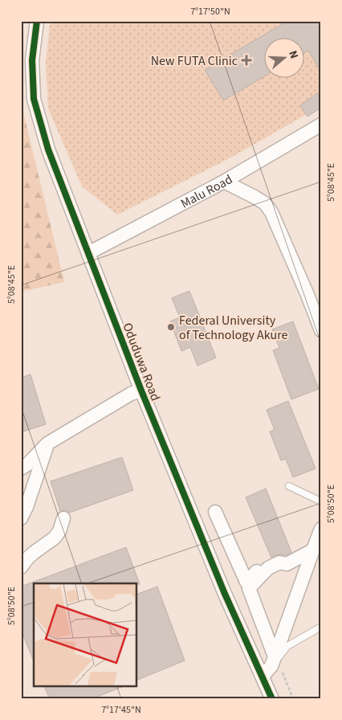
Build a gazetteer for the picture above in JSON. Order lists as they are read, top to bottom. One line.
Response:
{"streets":{"street":["Malu Road","Oduduwa Road"]},"crossings":[["Malu Road","Oduduwa Road"]],"places":{"health":["New FUTA Clinic"],"other":["Federal University of Technology Akure"]},"north":"right","coordinates":["7°17'50\"N","5°08'45\"E","5°08'50\"E","7°17'45\"N"]}
